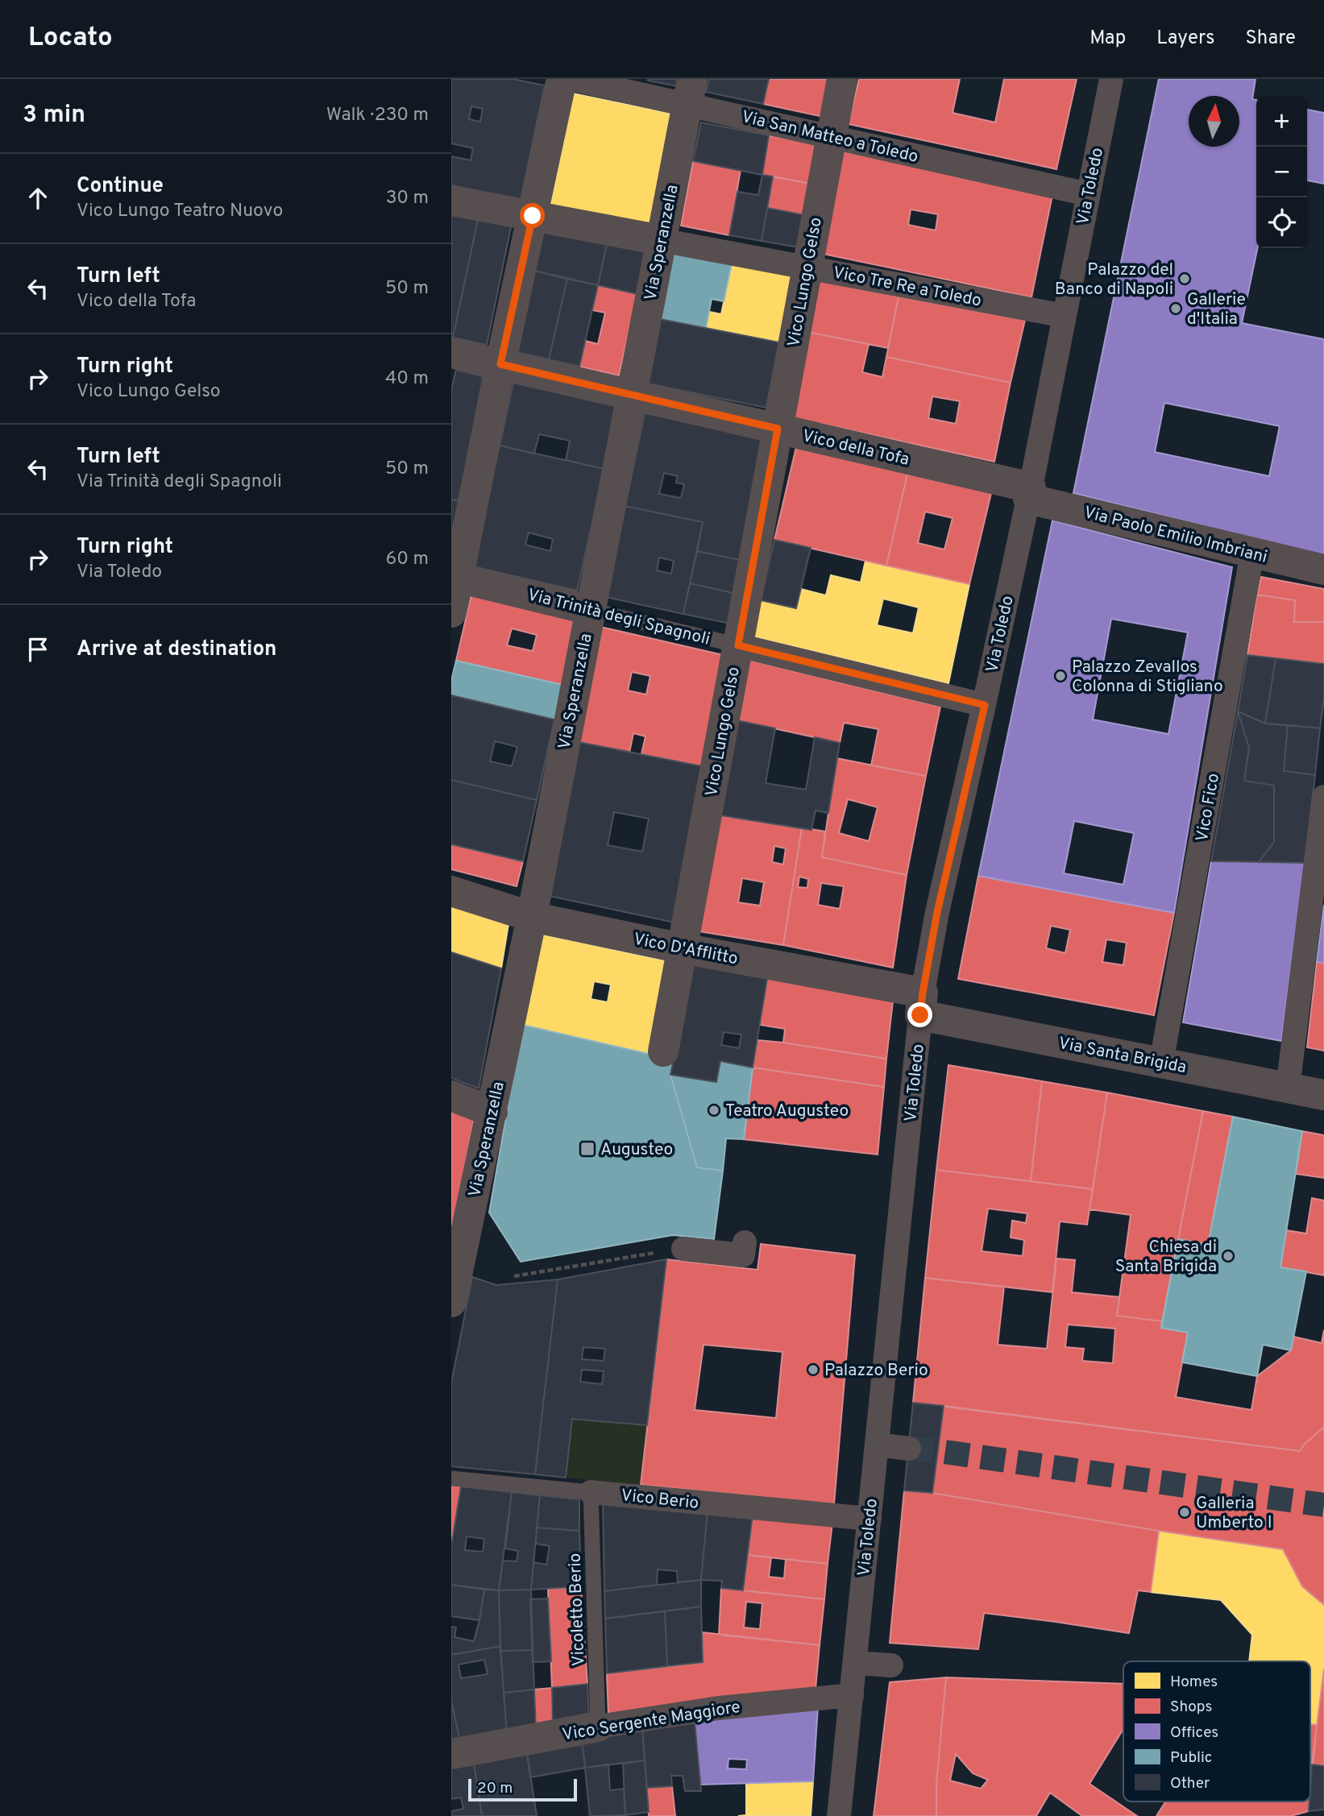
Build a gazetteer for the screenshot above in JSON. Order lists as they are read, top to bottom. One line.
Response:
{"streets":{"street":["Via San Matteo a Toledo","Via Toledo","Via Speranzella","Vico Lungo Gelso","Vico Tre Re a Toledo","Vico della Tofa","Via Paolo Emilio Imbriani","Via Trinità degli Spagnoli","Vico Fico","Vico D'Afflitto","Via Santa Brigida","Vico Berio","Vico Sergente Maggiore"],"lane":["Vicoletto Berio"]},"crossings":[["Via San Matteo a Toledo","Via Toledo"],["Via San Matteo a Toledo","Via Speranzella"],["Via San Matteo a Toledo","Vico Lungo Gelso"],["Via Toledo","Vico Tre Re a Toledo"],["Via Toledo","Vico della Tofa"],["Via Toledo","Via Paolo Emilio Imbriani"],["Via Toledo","Via Trinità degli Spagnoli"],["Via Toledo","Vico D'Afflitto"],["Via Toledo","Via Santa Brigida"],["Via Toledo","Vico Berio"],["Via Toledo","Vico Sergente Maggiore"],["Via Speranzella","Vico Tre Re a Toledo"],["Via Speranzella","Vico della Tofa"],["Via Speranzella","Via Trinità degli Spagnoli"],["Via Speranzella","Vico D'Afflitto"],["Vico Lungo Gelso","Vico Tre Re a Toledo"],["Vico Lungo Gelso","Vico della Tofa"],["Vico Lungo Gelso","Via Trinità degli Spagnoli"],["Vico Lungo Gelso","Vico D'Afflitto"],["Vico della Tofa","Via Paolo Emilio Imbriani"],["Via Paolo Emilio Imbriani","Vico Fico"],["Vico Fico","Via Santa Brigida"],["Vico D'Afflitto","Via Santa Brigida"],["Vico Berio","Vicoletto Berio"],["Vicoletto Berio","Vico Sergente Maggiore"]],"places":{"other":["Palazzo del Banco di Napoli","Gallerie d'Italia","Palazzo Zevallos Colonna di Stigliano","Teatro Augusteo","Chiesa di Santa Brigida","Palazzo Berio","Galleria Umberto I"],"transit":["Augusteo"]},"legend":["Homes","Shops","Offices","Public","Other"],"scale_bar":"20 m","north":"top","page":{"header":"Locato","nav":["Map","Layers","Share"],"heading":["3 min","Walk · 230 m"],"map_buttons":["+","−"],"list":[["Continue","Vico Lungo Teatro Nuovo","30 m"],["Turn left","Vico della Tofa","50 m"],["Turn right","Vico Lungo Gelso","40 m"],["Turn left","Via Trinità degli Spagnoli","50 m"],["Turn right","Via Toledo","60 m"],"Arrive at destination"],"scale":"20 m"}}
